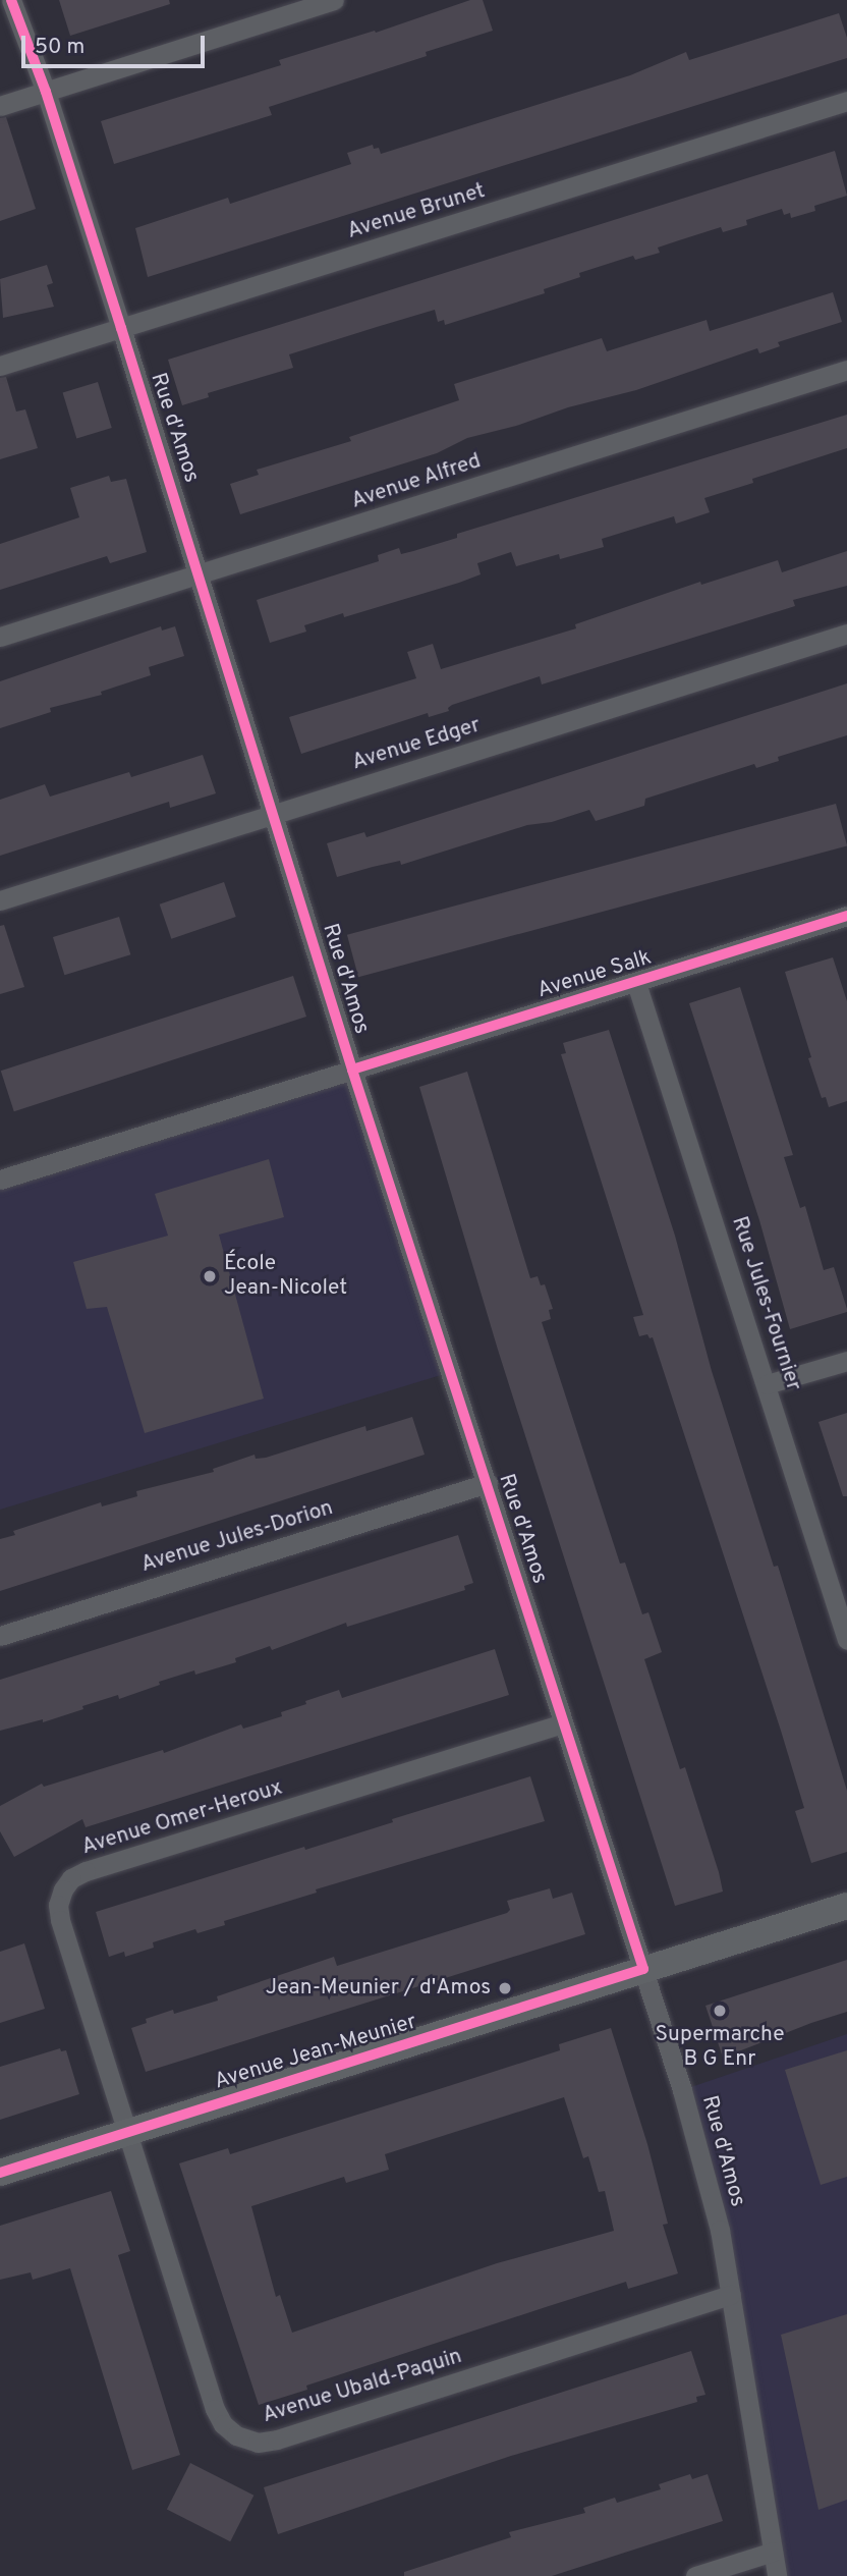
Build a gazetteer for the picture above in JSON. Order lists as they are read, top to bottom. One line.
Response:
{"streets":{"street":["Avenue Brunet","Rue d'Amos","Avenue Alfred","Avenue Edger","Avenue Salk","Rue Jules-Fournier","Avenue Jules-Dorion","Avenue Omer-Heroux","Avenue Jean-Meunier","Avenue Ubald-Paquin"]},"crossings":[["Avenue Brunet","Rue d'Amos"],["Rue d'Amos","Avenue Alfred"],["Rue d'Amos","Avenue Edger"],["Rue d'Amos","Avenue Salk"],["Rue d'Amos","Avenue Jules-Dorion"],["Rue d'Amos","Avenue Omer-Heroux"],["Rue d'Amos","Avenue Jean-Meunier"],["Rue d'Amos","Avenue Ubald-Paquin"],["Avenue Salk","Rue Jules-Fournier"],["Avenue Omer-Heroux","Avenue Jean-Meunier"],["Avenue Omer-Heroux","Avenue Ubald-Paquin"],["Avenue Jean-Meunier","Avenue Ubald-Paquin"]],"places":["École Jean-Nicolet","Jean-Meunier / d'Amos","Supermarche B G Enr"],"scale_bar":"50 m"}
